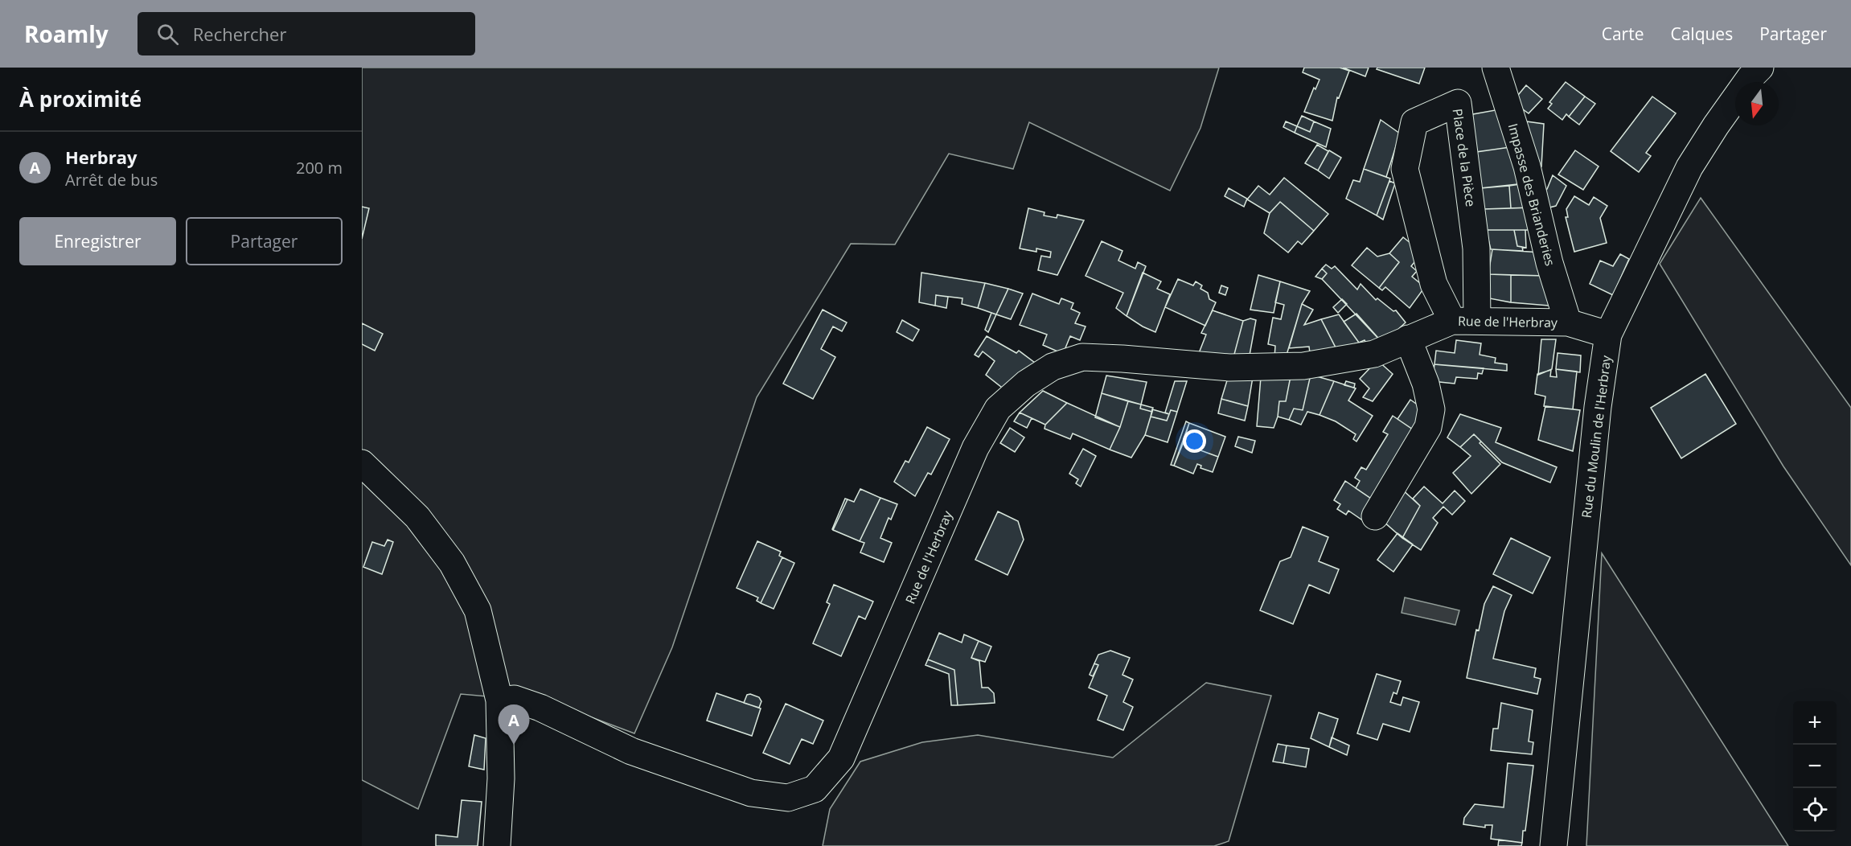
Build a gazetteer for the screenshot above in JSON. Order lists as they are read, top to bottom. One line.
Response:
{"streets":{"street":["Place de la Pièce","Impasse des Brianderies","Rue de l'Herbray","Rue du Moulin de l'Herbray"]},"crossings":[["Place de la Pièce","Rue de l'Herbray"],["Impasse des Brianderies","Rue de l'Herbray"],["Rue de l'Herbray","Rue du Moulin de l'Herbray"]],"north":"bottom","page":{"header":"Roamly","search":"Rechercher","nav":["Carte","Calques","Partager"],"heading":"À proximité","list":[{"mark":"A","name":"Herbray","note":"Arrêt de bus","value":"200 m"}],"buttons":["Enregistrer","Partager"],"map_buttons":["+","−"],"pins":"A"}}
